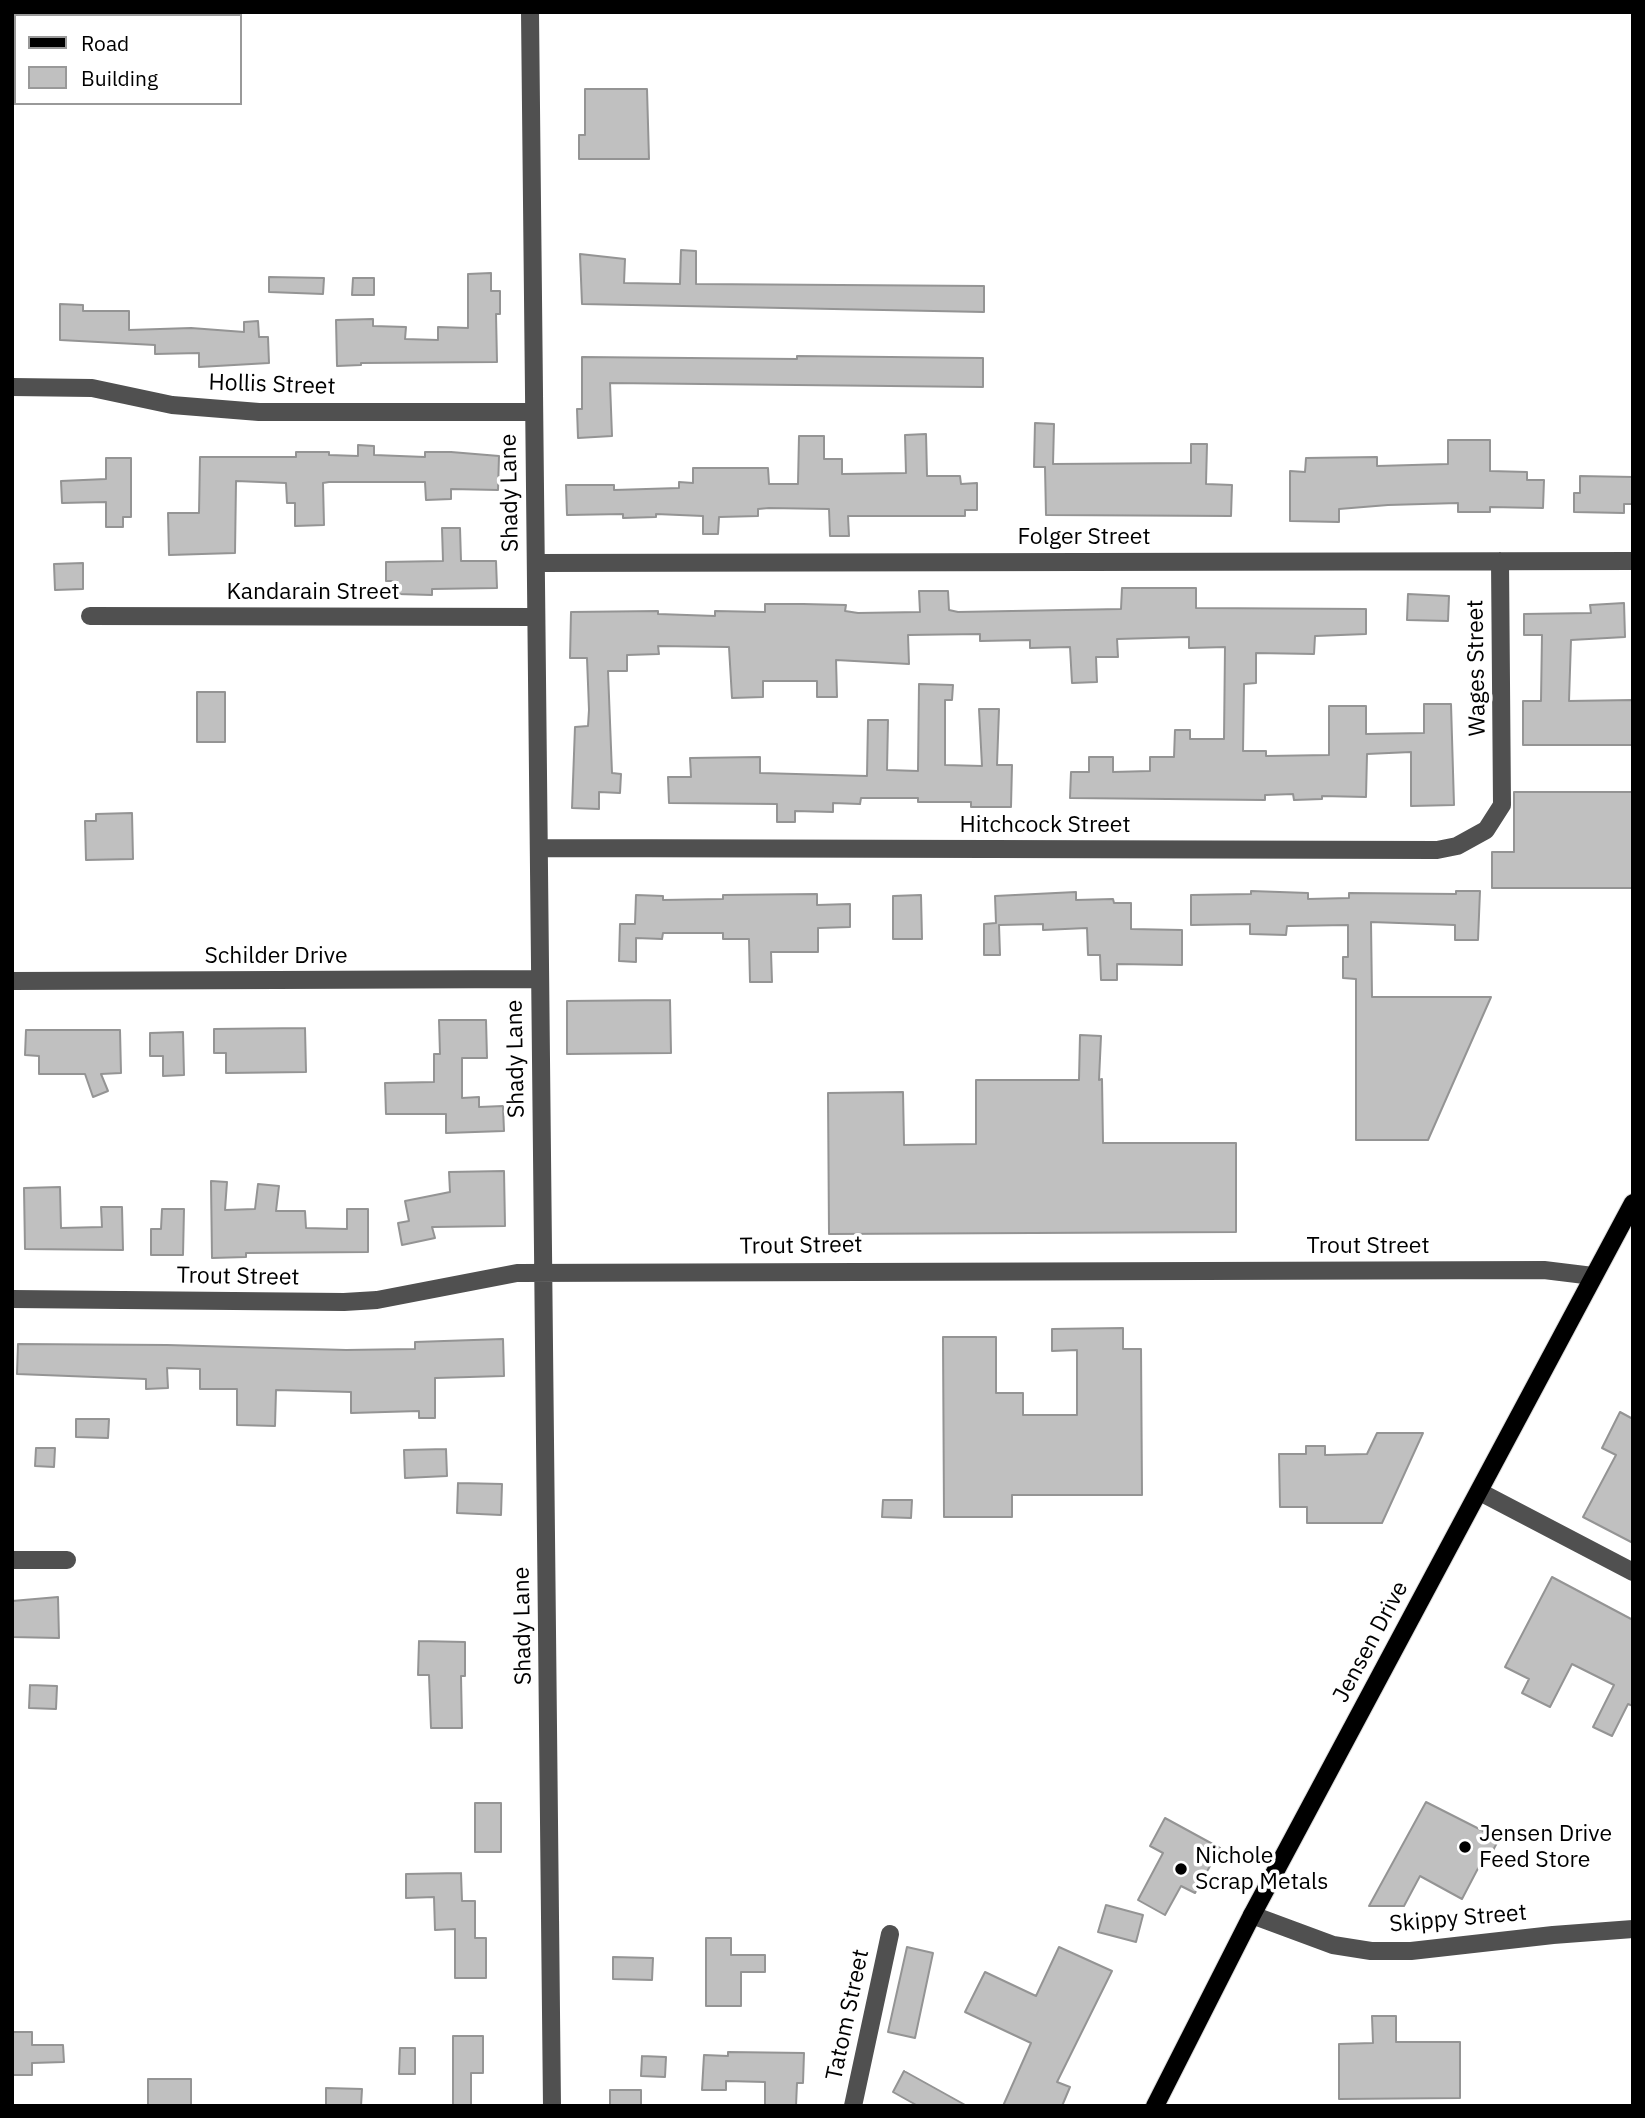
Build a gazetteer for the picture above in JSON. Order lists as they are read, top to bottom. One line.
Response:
{"streets":{"main road":["Jensen Drive"],"street":["Hollis Street","Shady Lane","Folger Street","Kandarain Street","Wages Street","Hitchcock Street","Schilder Drive","Trout Street","Skippy Street","Tatom Street"]},"crossings":[["Hollis Street","Shady Lane"],["Shady Lane","Folger Street"],["Shady Lane","Kandarain Street"],["Shady Lane","Hitchcock Street"],["Shady Lane","Schilder Drive"],["Shady Lane","Trout Street"],["Folger Street","Wages Street"],["Wages Street","Hitchcock Street"],["Trout Street","Jensen Drive"],["Jensen Drive","Skippy Street"]],"places":["Jensen Drive Feed Store","Nichole Scrap Metals"],"legend":["Road","Building"]}
